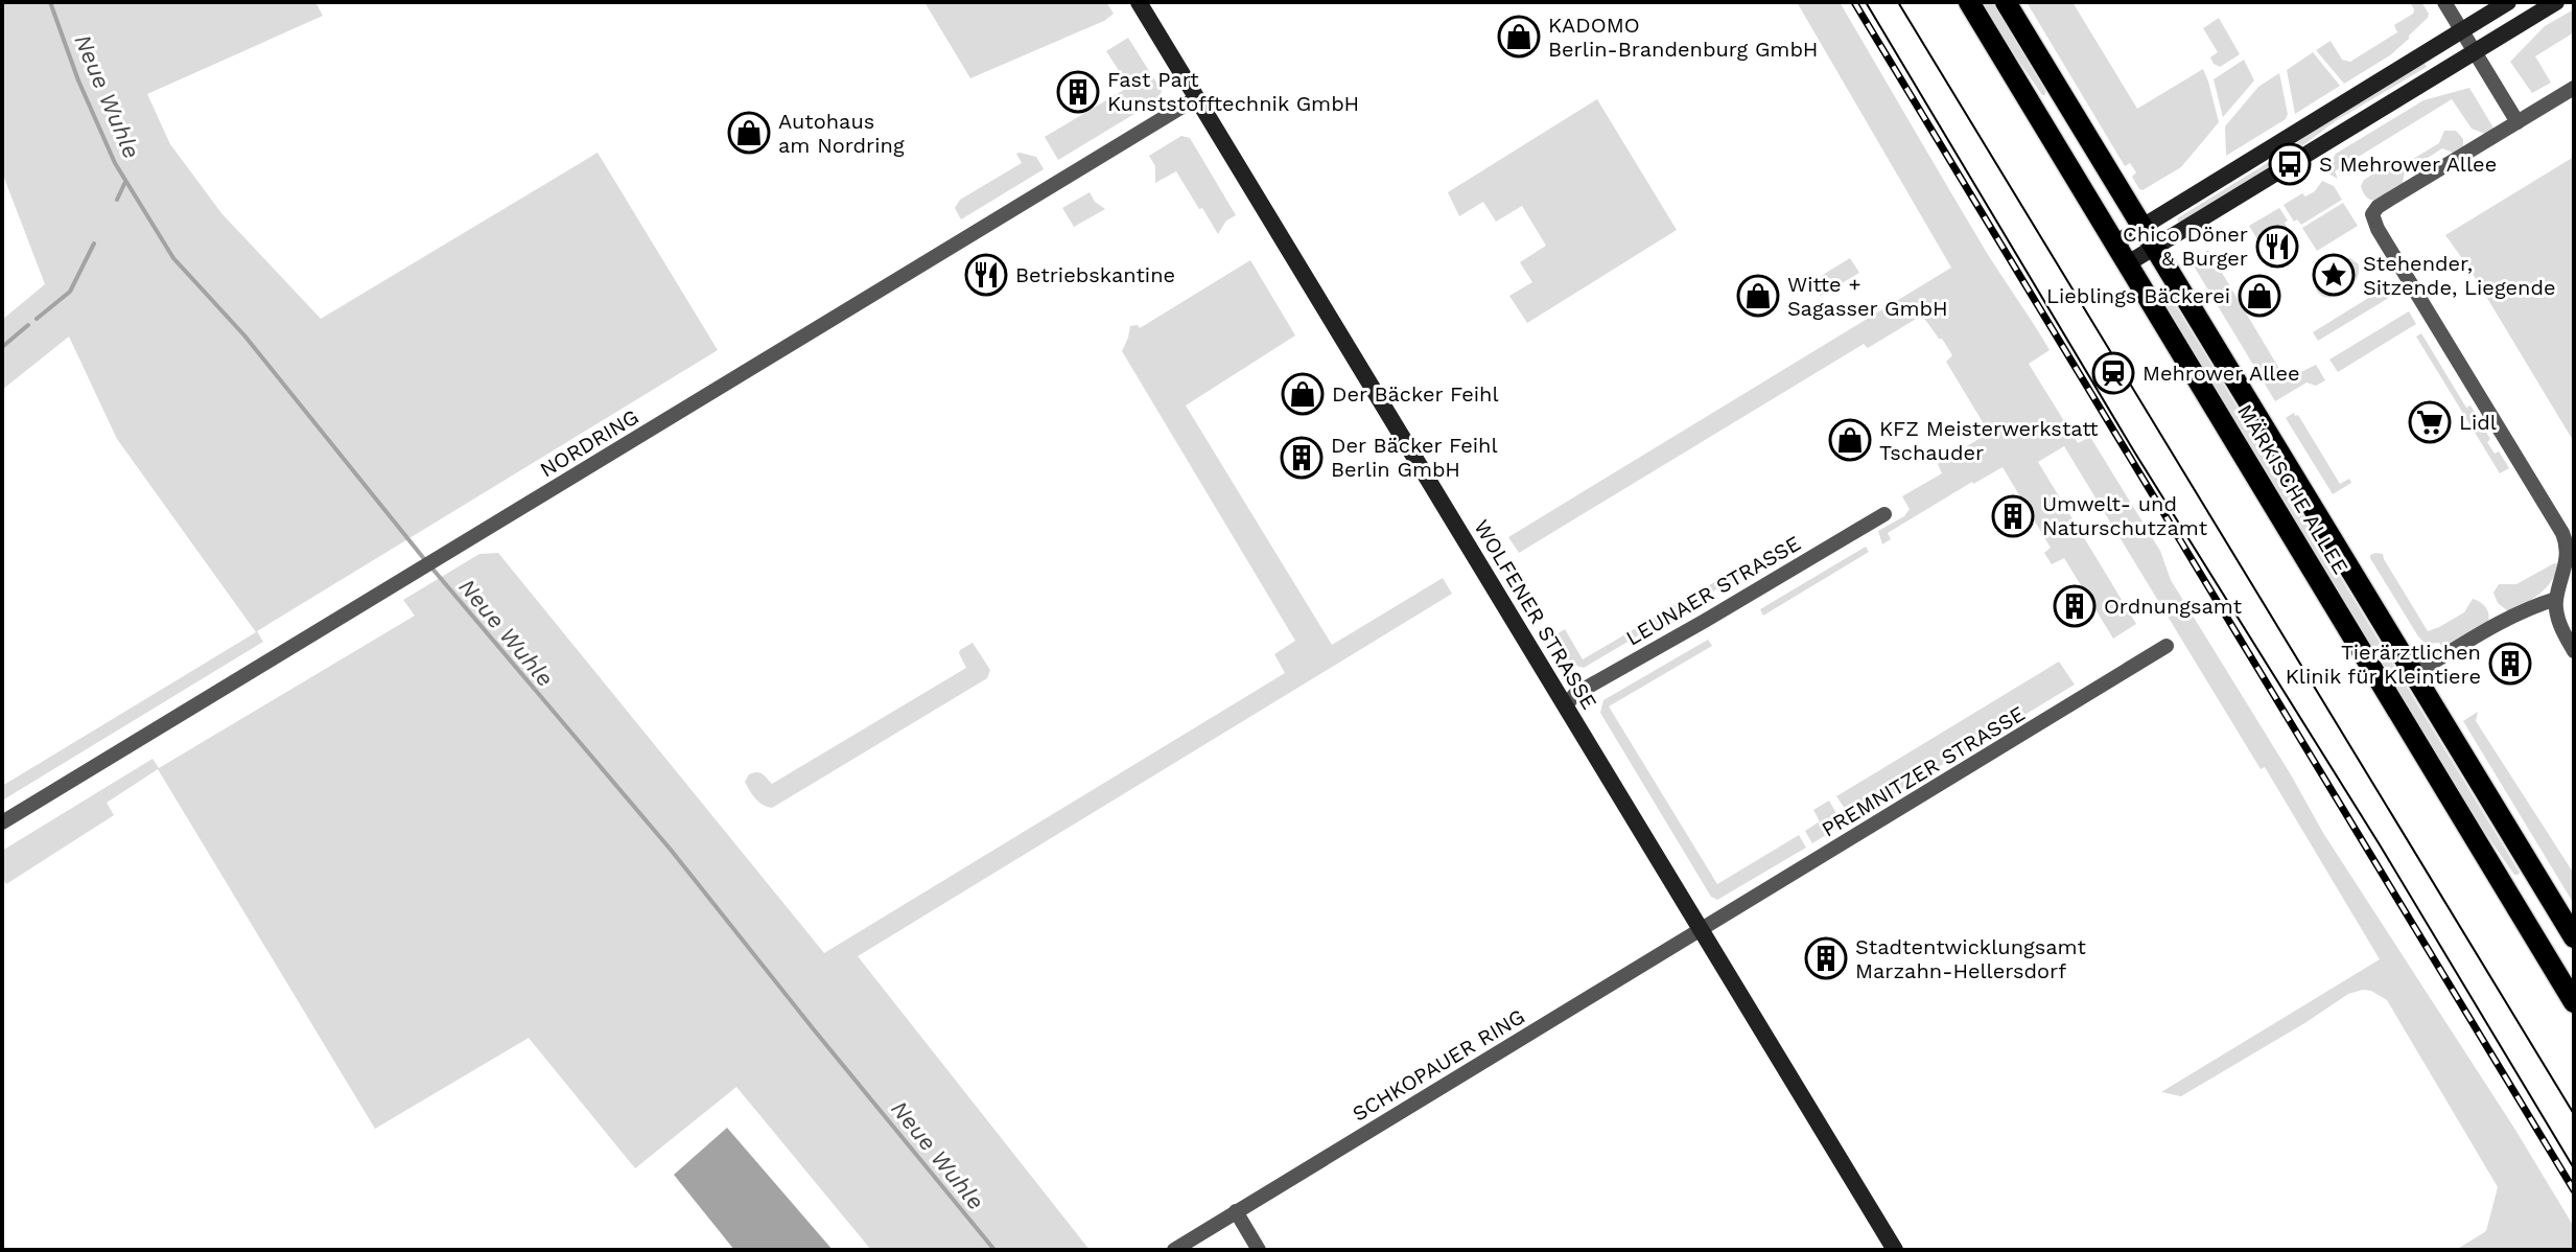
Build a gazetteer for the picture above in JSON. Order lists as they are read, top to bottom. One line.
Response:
{"streets":{"main road":["MÄRKISCHE ALLEE"],"street":["NORDRING","LEUNAER STRASSE","WOLFENER STRASSE","PREMNITZER STRASSE","SCHKOPAUER RING"]},"crossings":[["NORDRING","WOLFENER STRASSE"],["LEUNAER STRASSE","WOLFENER STRASSE"],["WOLFENER STRASSE","PREMNITZER STRASSE"],["WOLFENER STRASSE","SCHKOPAUER RING"],["PREMNITZER STRASSE","SCHKOPAUER RING"]],"water":["Neue Wuhle"],"places":{"shop":["KADOMO Berlin-Brandenburg GmbH","Autohaus am Nordring","Witte + Sagasser GmbH","Lieblings Bäckerei","Der Bäcker Feihl","KFZ Meisterwerkstatt Tschauder"],"building":["Fast Part Kunststofftechnik GmbH","Der Bäcker Feihl Berlin GmbH","Umwelt- und Naturschutzamt","Ordnungsamt","Tierärztlichen Klinik für Kleintiere","Stadtentwicklungsamt Marzahn-Hellersdorf"],"bus stop":["S Mehrower Allee"],"restaurant":["Chico Döner & Burger","Betriebskantine"],"place":["Stehender, Sitzende, Liegende"],"station":["Mehrower Allee"],"supermarket":["Lidl"]}}
